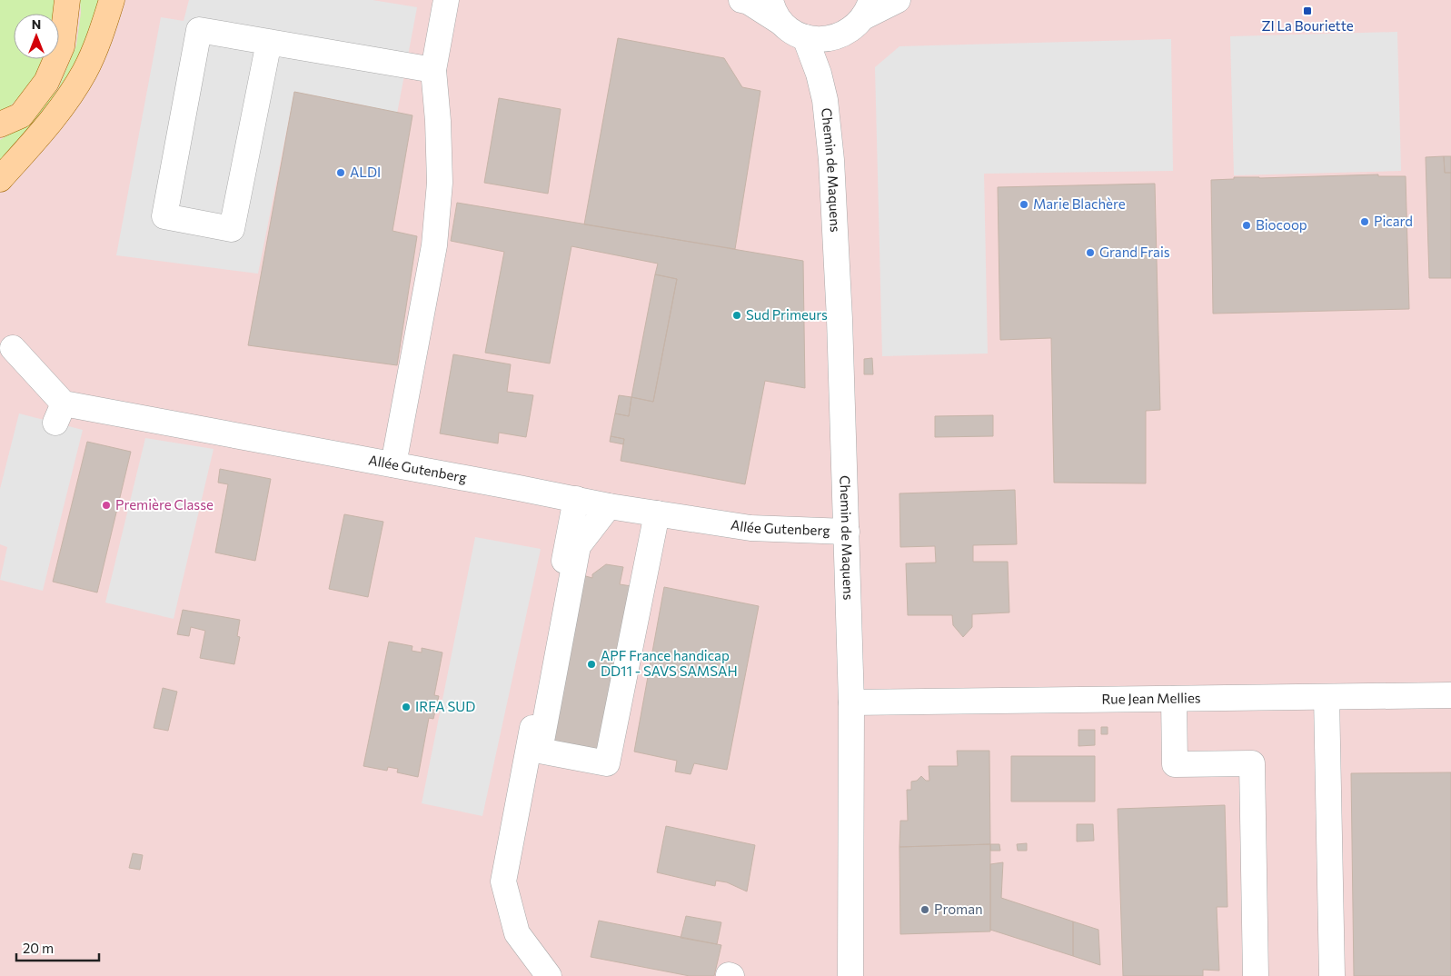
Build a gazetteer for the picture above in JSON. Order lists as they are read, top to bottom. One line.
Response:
{"streets":{"street":["Chemin de Maquens","Allée Gutenberg","Rue Jean Mellies"]},"crossings":[["Chemin de Maquens","Allée Gutenberg"],["Chemin de Maquens","Rue Jean Mellies"]],"places":{"transit":["ZI La Bouriette"],"other":["ALDI","Marie Blachère","Picard","Biocoop","Grand Frais","Sud Primeurs","Première Classe","APF France handicap DD11 - SAVS SAMSAH","IRFA SUD","Proman"]},"scale_bar":"20 m","north":"top"}
